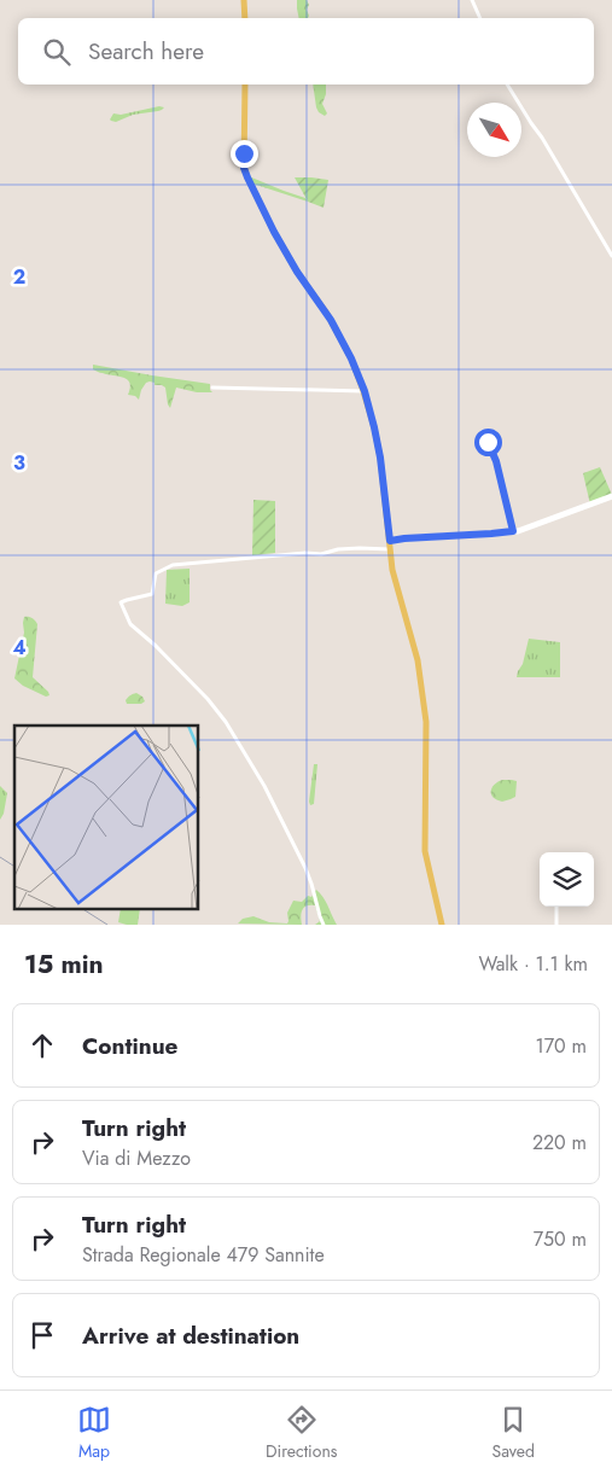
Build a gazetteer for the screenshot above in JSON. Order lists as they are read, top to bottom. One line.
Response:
{"north":"bottom right","page":{"search":"Search here","heading":["15 min","Walk · 1.1 km"],"list":[["Continue","170 m"],["Turn right","Via di Mezzo","220 m"],["Turn right","Strada Regionale 479 Sannite","750 m"],"Arrive at destination"],"nav":["Map","Directions","Saved"]},"grid":{"rows":["2","3","4"]}}
